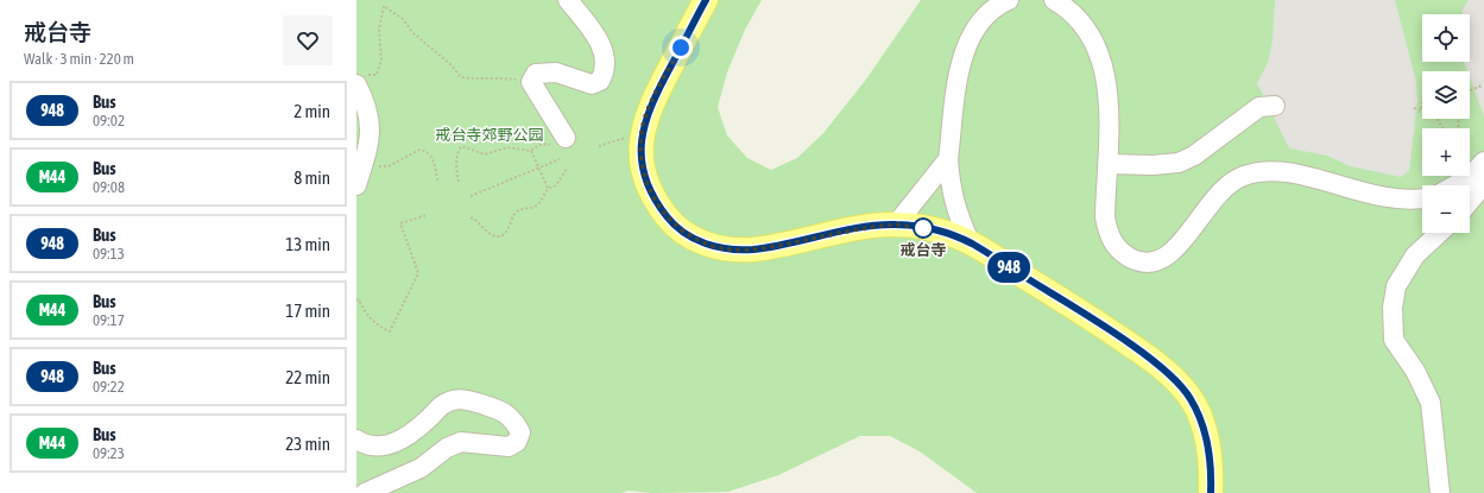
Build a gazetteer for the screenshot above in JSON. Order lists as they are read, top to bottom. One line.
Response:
{"parks":["戒台寺郊野公园"],"places":["戒台寺"],"lines":["bus line 948"],"page":{"heading":["戒台寺","Walk · 3 min · 220 m"],"on_map":"948","map_buttons":["+","−"],"list":[{"mark":"948","name":"Bus","note":"09:02","value":"2 min"},{"mark":"M44","name":"Bus","note":"09:08","value":"8 min"},{"mark":"948","name":"Bus","note":"09:13","value":"13 min"},{"mark":"M44","name":"Bus","note":"09:17","value":"17 min"},{"mark":"948","name":"Bus","note":"09:22","value":"22 min"},{"mark":"M44","name":"Bus","note":"09:23","value":"23 min"}]}}
